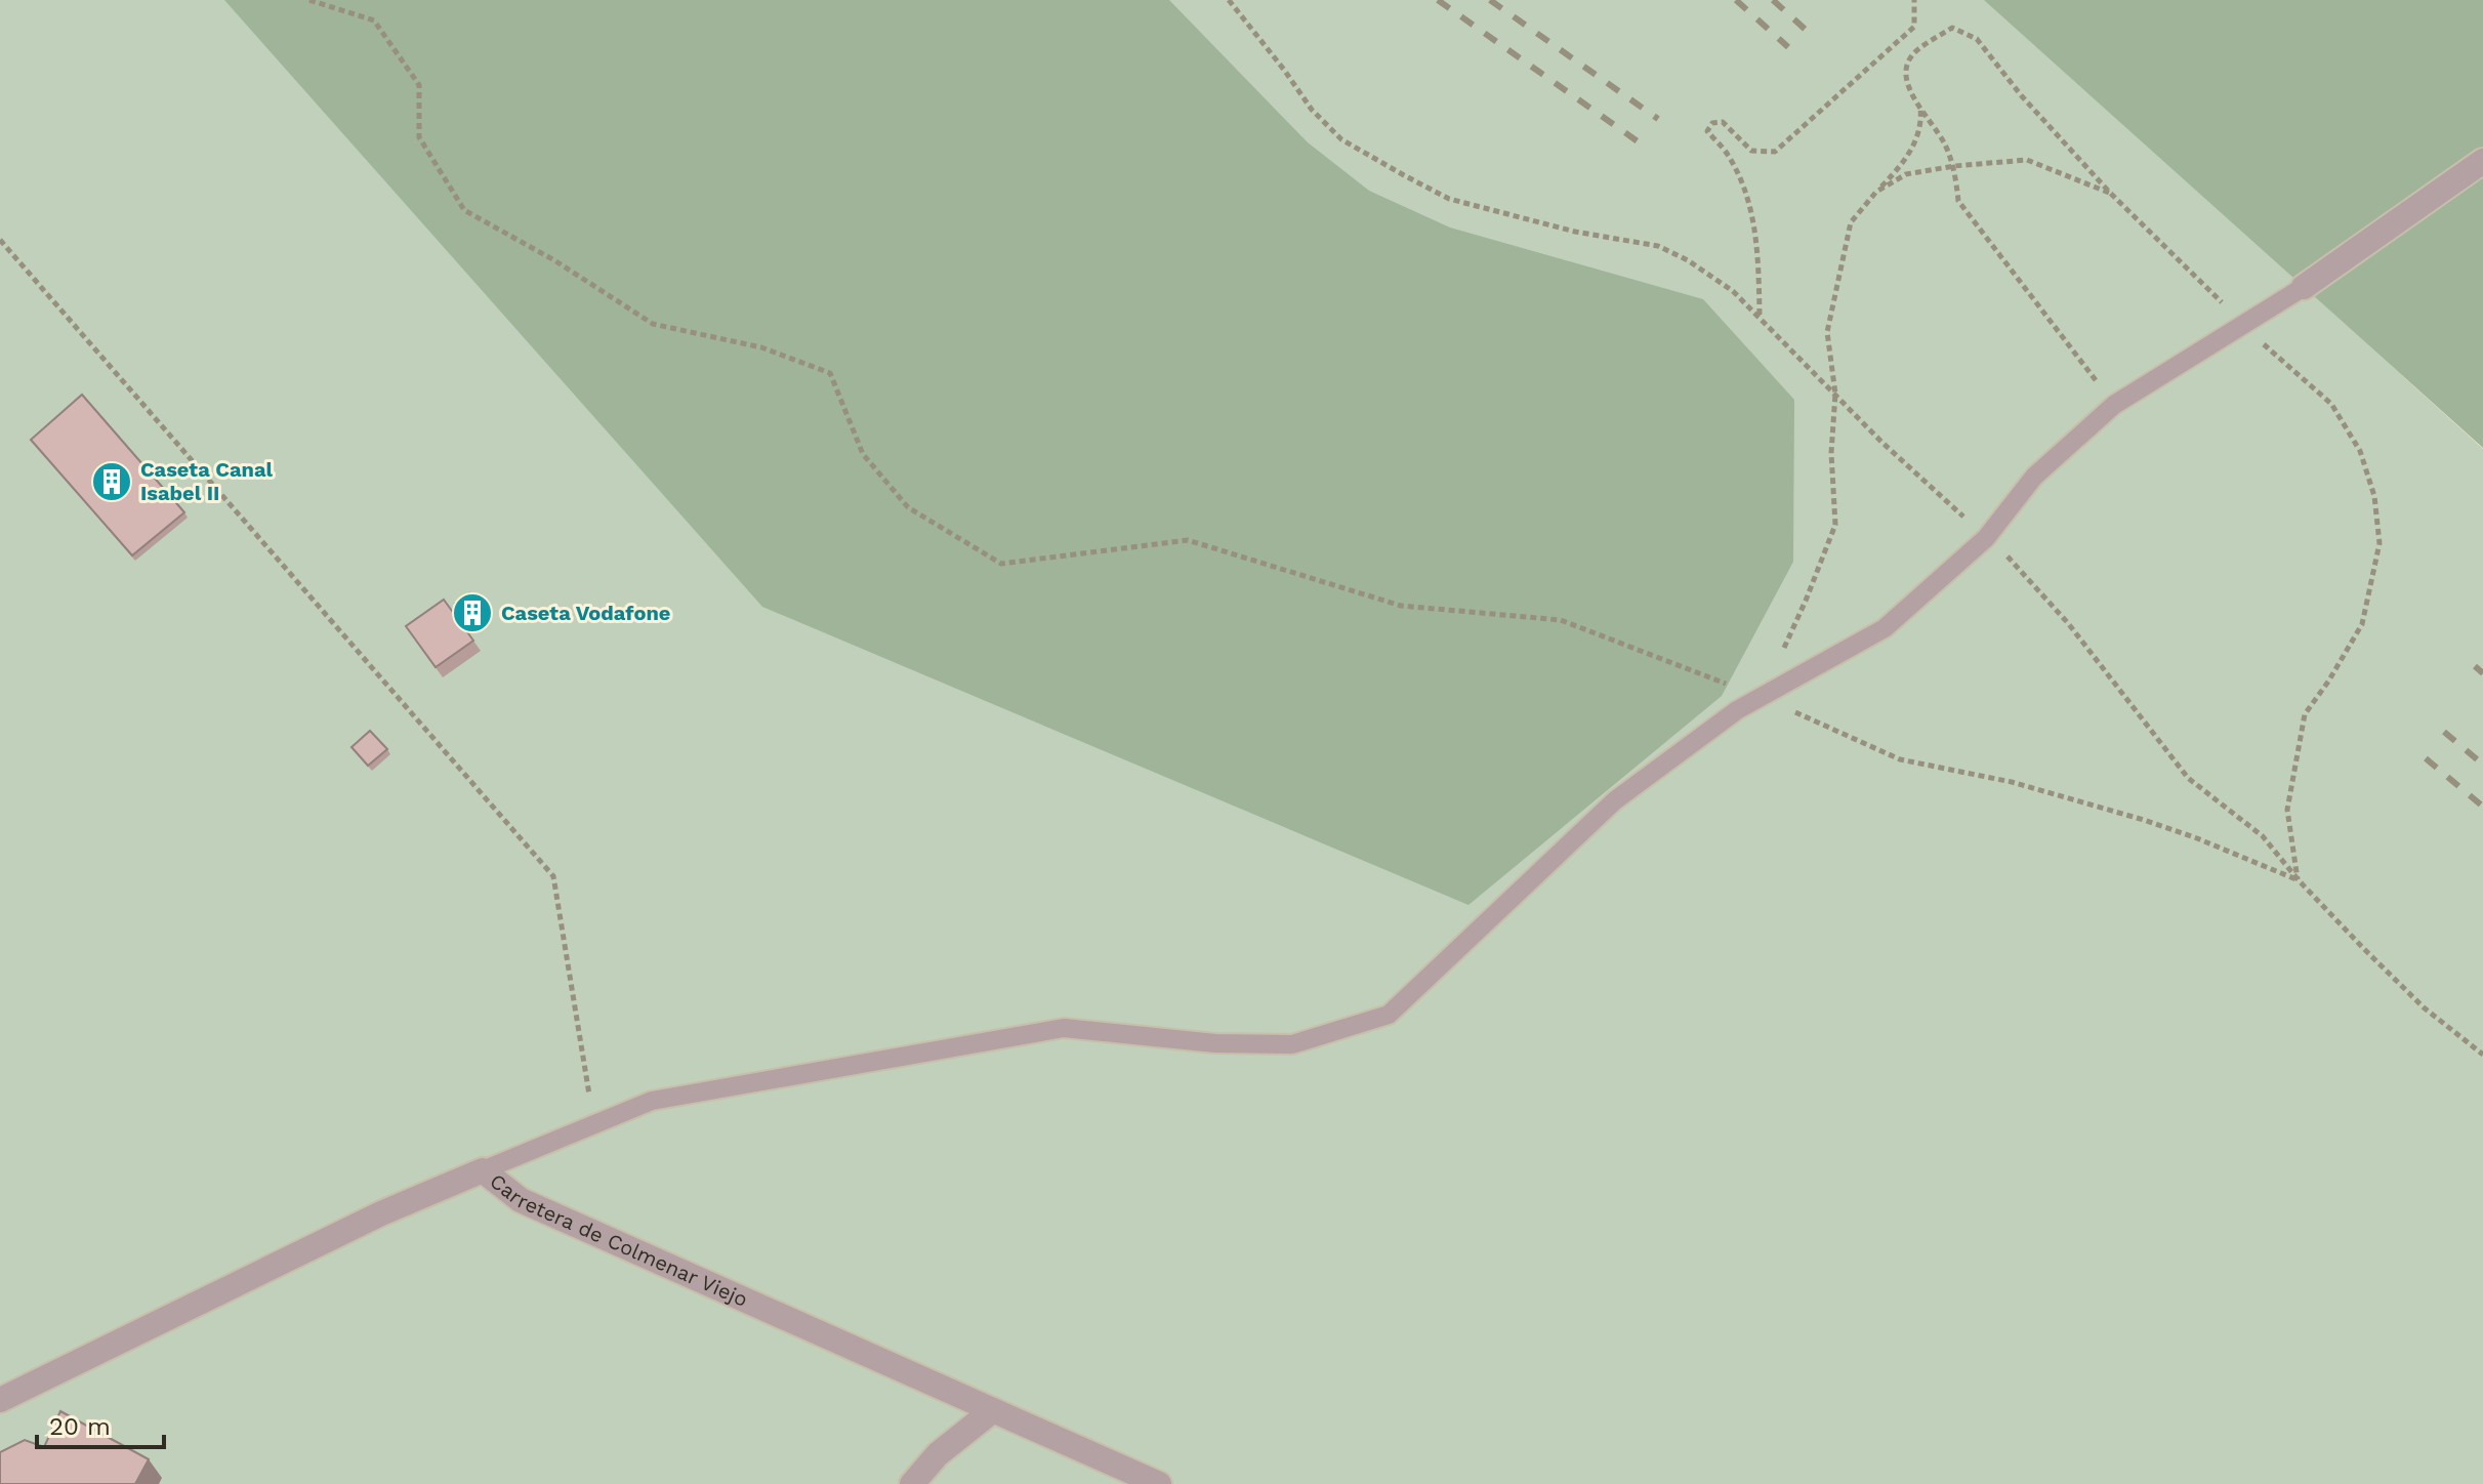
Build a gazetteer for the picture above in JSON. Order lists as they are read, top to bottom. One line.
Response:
{"streets":{"street":["Carretera de Colmenar Viejo"]},"places":{"building":["Caseta Canal Isabel II","Caseta Vodafone"]},"scale_bar":"20 m"}
